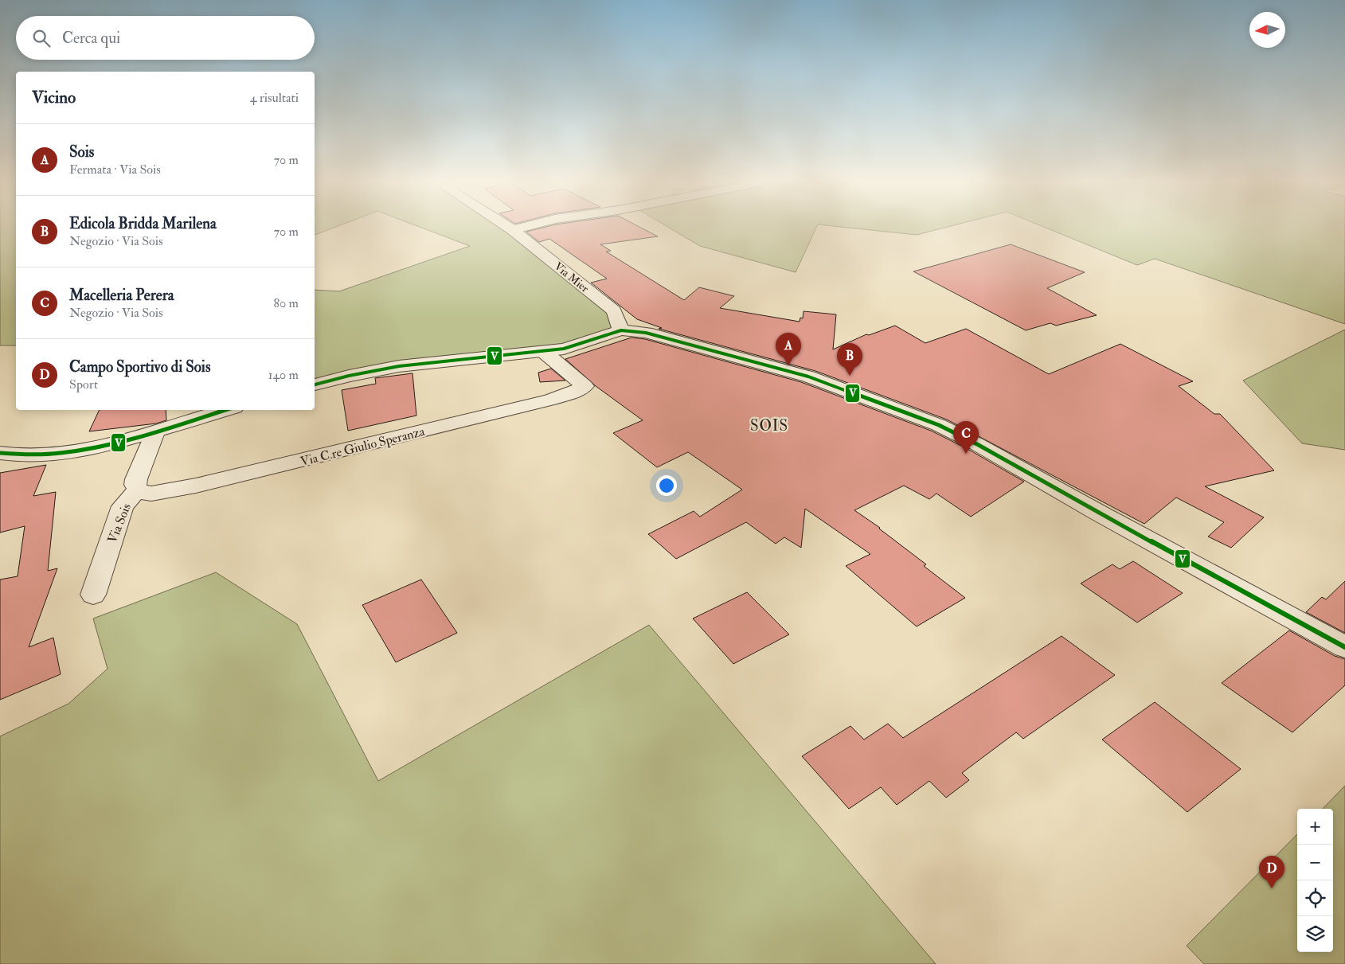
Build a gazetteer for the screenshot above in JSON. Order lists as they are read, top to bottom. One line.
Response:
{"streets":{"street":["Via Mier","Via C.re Giulio Speranza","Via Sois"]},"crossings":[["Via C.re Giulio Speranza","Via Sois"]],"districts":["SOIS"],"lines":["transit line V"],"north":"left","page":{"search":"Cerca qui","heading":["Vicino","4 risultati"],"list":[{"mark":"A","name":"Sois","note":"Fermata · Via Sois","value":"70 m"},{"mark":"B","name":"Edicola Bridda Marilena","note":"Negozio · Via Sois","value":"70 m"},{"mark":"C","name":"Macelleria Perera","note":"Negozio · Via Sois","value":"80 m"},{"mark":"D","name":"Campo Sportivo di Sois","note":"Sport","value":"140 m"}],"pins":["A","B","C","D"],"map_buttons":["+","−"]}}
